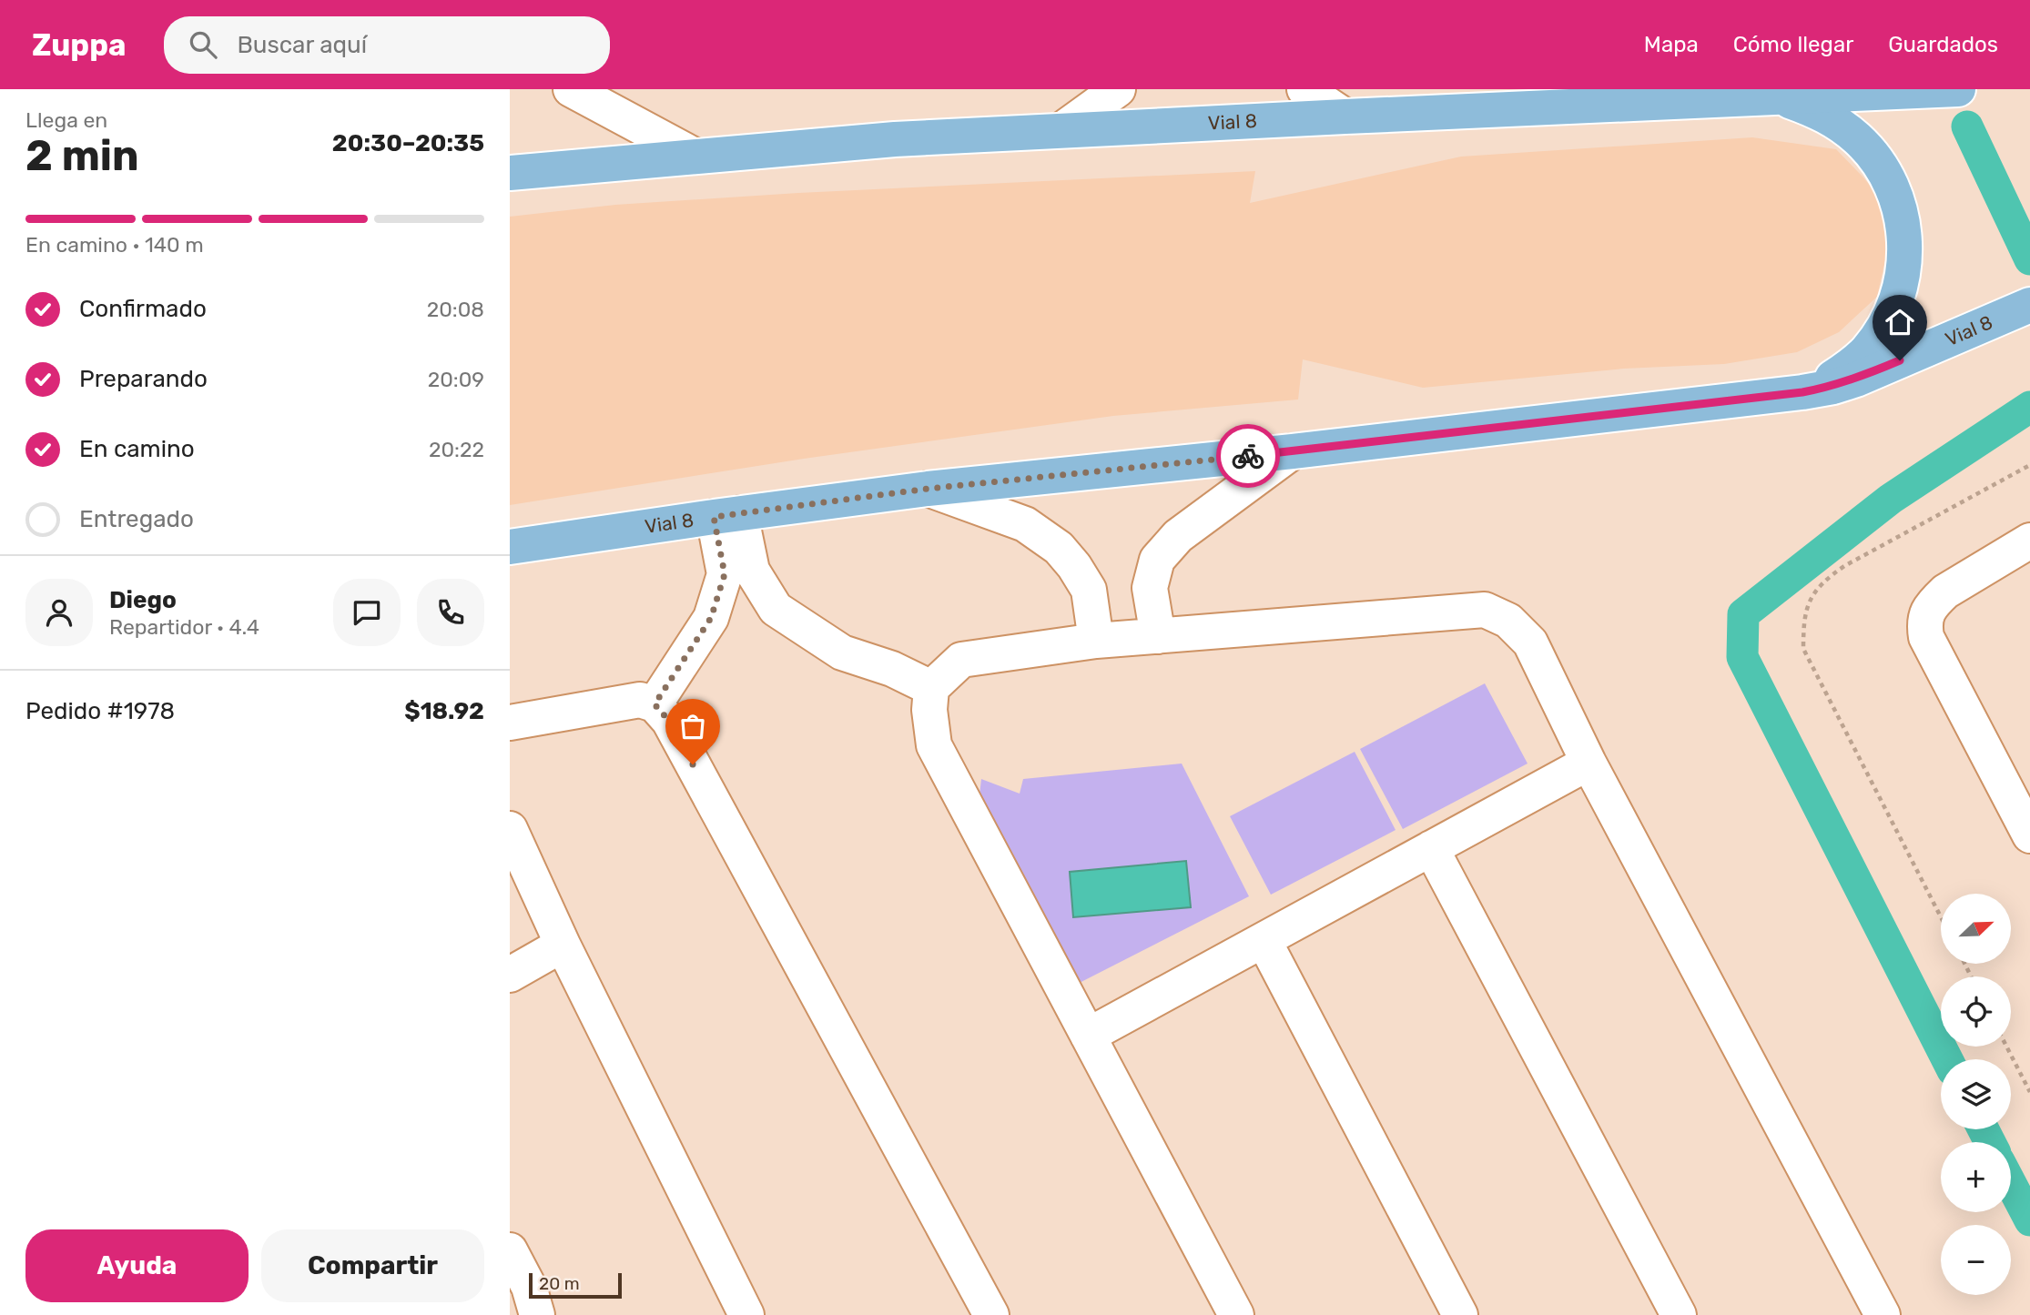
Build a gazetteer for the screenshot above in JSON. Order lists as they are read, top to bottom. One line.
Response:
{"streets":{"main road":["Vial 8"]},"scale_bar":"20 m","north":"top right","page":{"header":"Zuppa","search":"Buscar aquí","nav":["Mapa","Cómo llegar","Guardados"],"heading":["2 min","Llega en","20:30–20:35"],"panel":["Diego","Repartidor · 4.4","Pedido #1978","$18.92"],"bar":"En camino · 140 m","list":[["Confirmado","20:08"],["Preparando","20:09"],["En camino","20:22"],"Entregado"],"map_buttons":["+","−"],"buttons":["Ayuda","Compartir"],"scale":"20 m"}}
